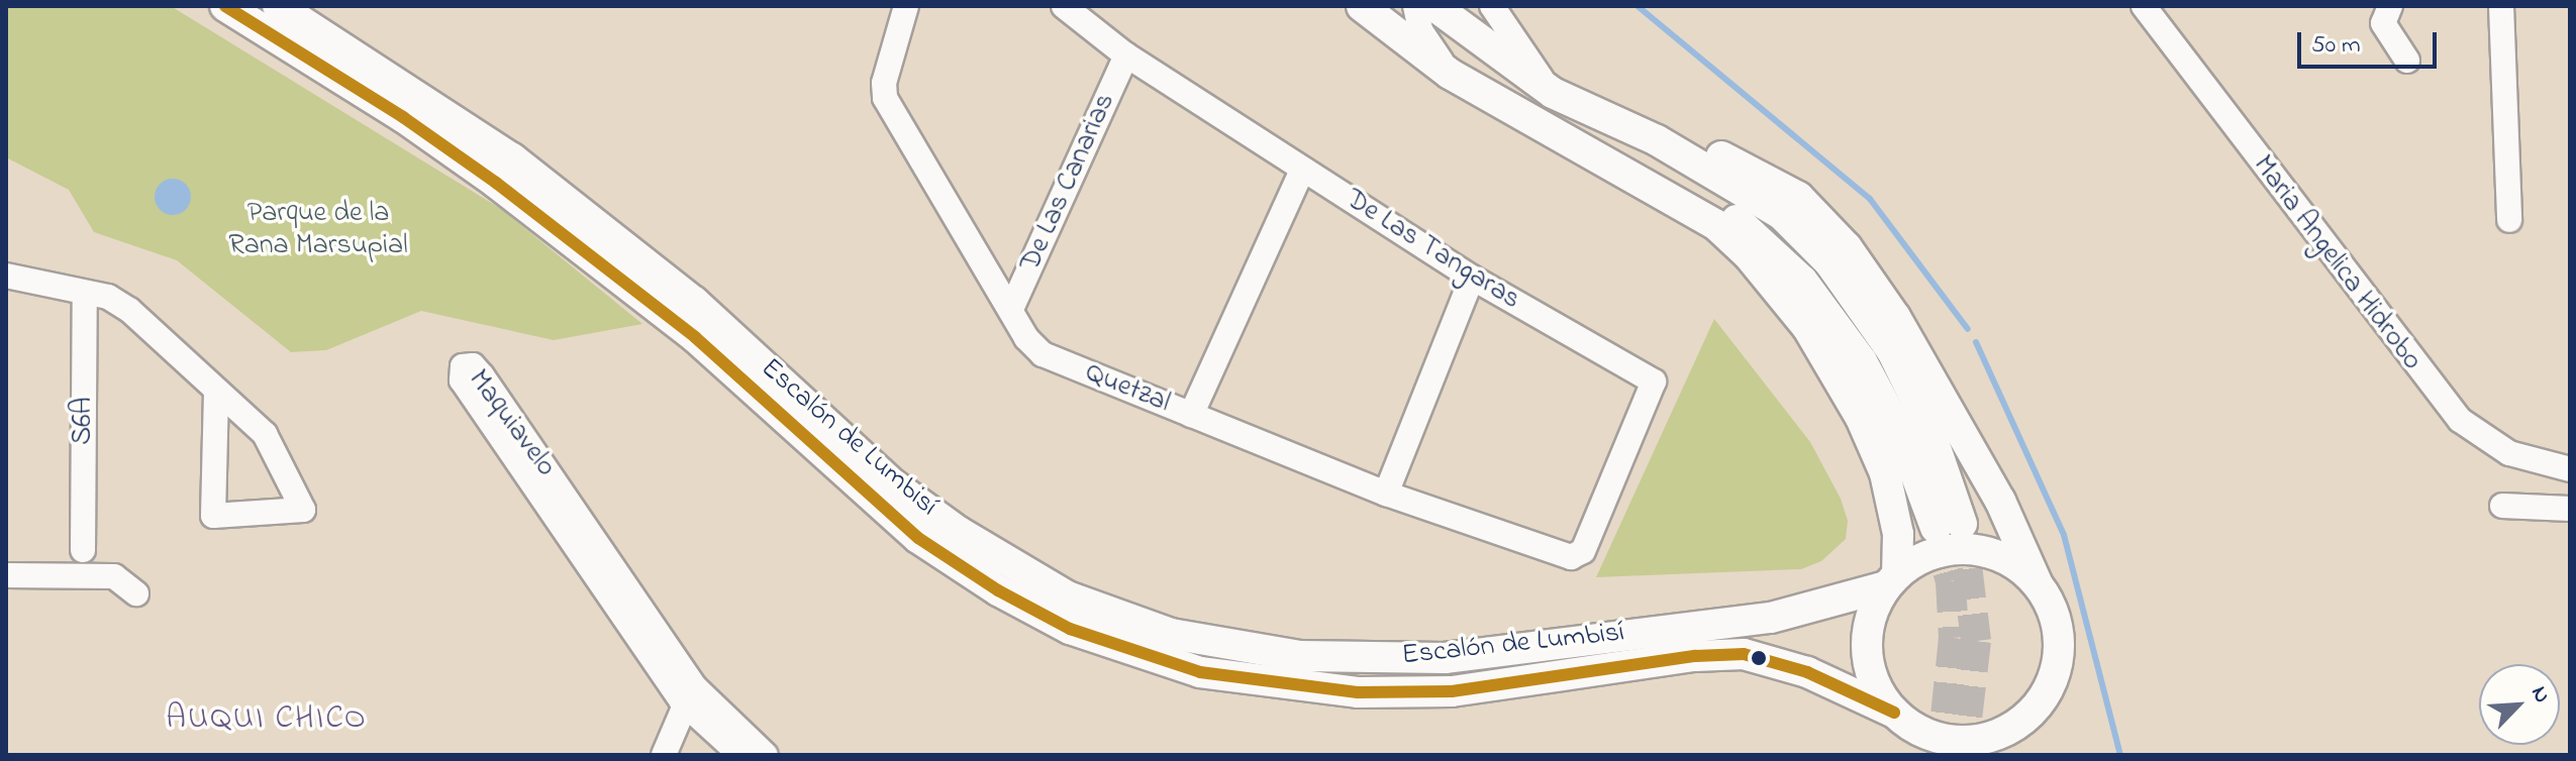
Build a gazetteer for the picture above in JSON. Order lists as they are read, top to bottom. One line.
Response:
{"streets":{"main road":["Escalón de Lumbisí"],"street":["De Las Canarias","De Las Tangaras","Maria Angelica Hidrobo","Quetzal","S6A","Maquiavelo"]},"crossings":[["De Las Canarias","De Las Tangaras"],["De Las Canarias","Quetzal"],["De Las Tangaras","Quetzal"]],"districts":["AUQUI CHICO"],"parks":["Parque de la Rana Marsupial"],"scale_bar":"50 m","north":"top right"}
